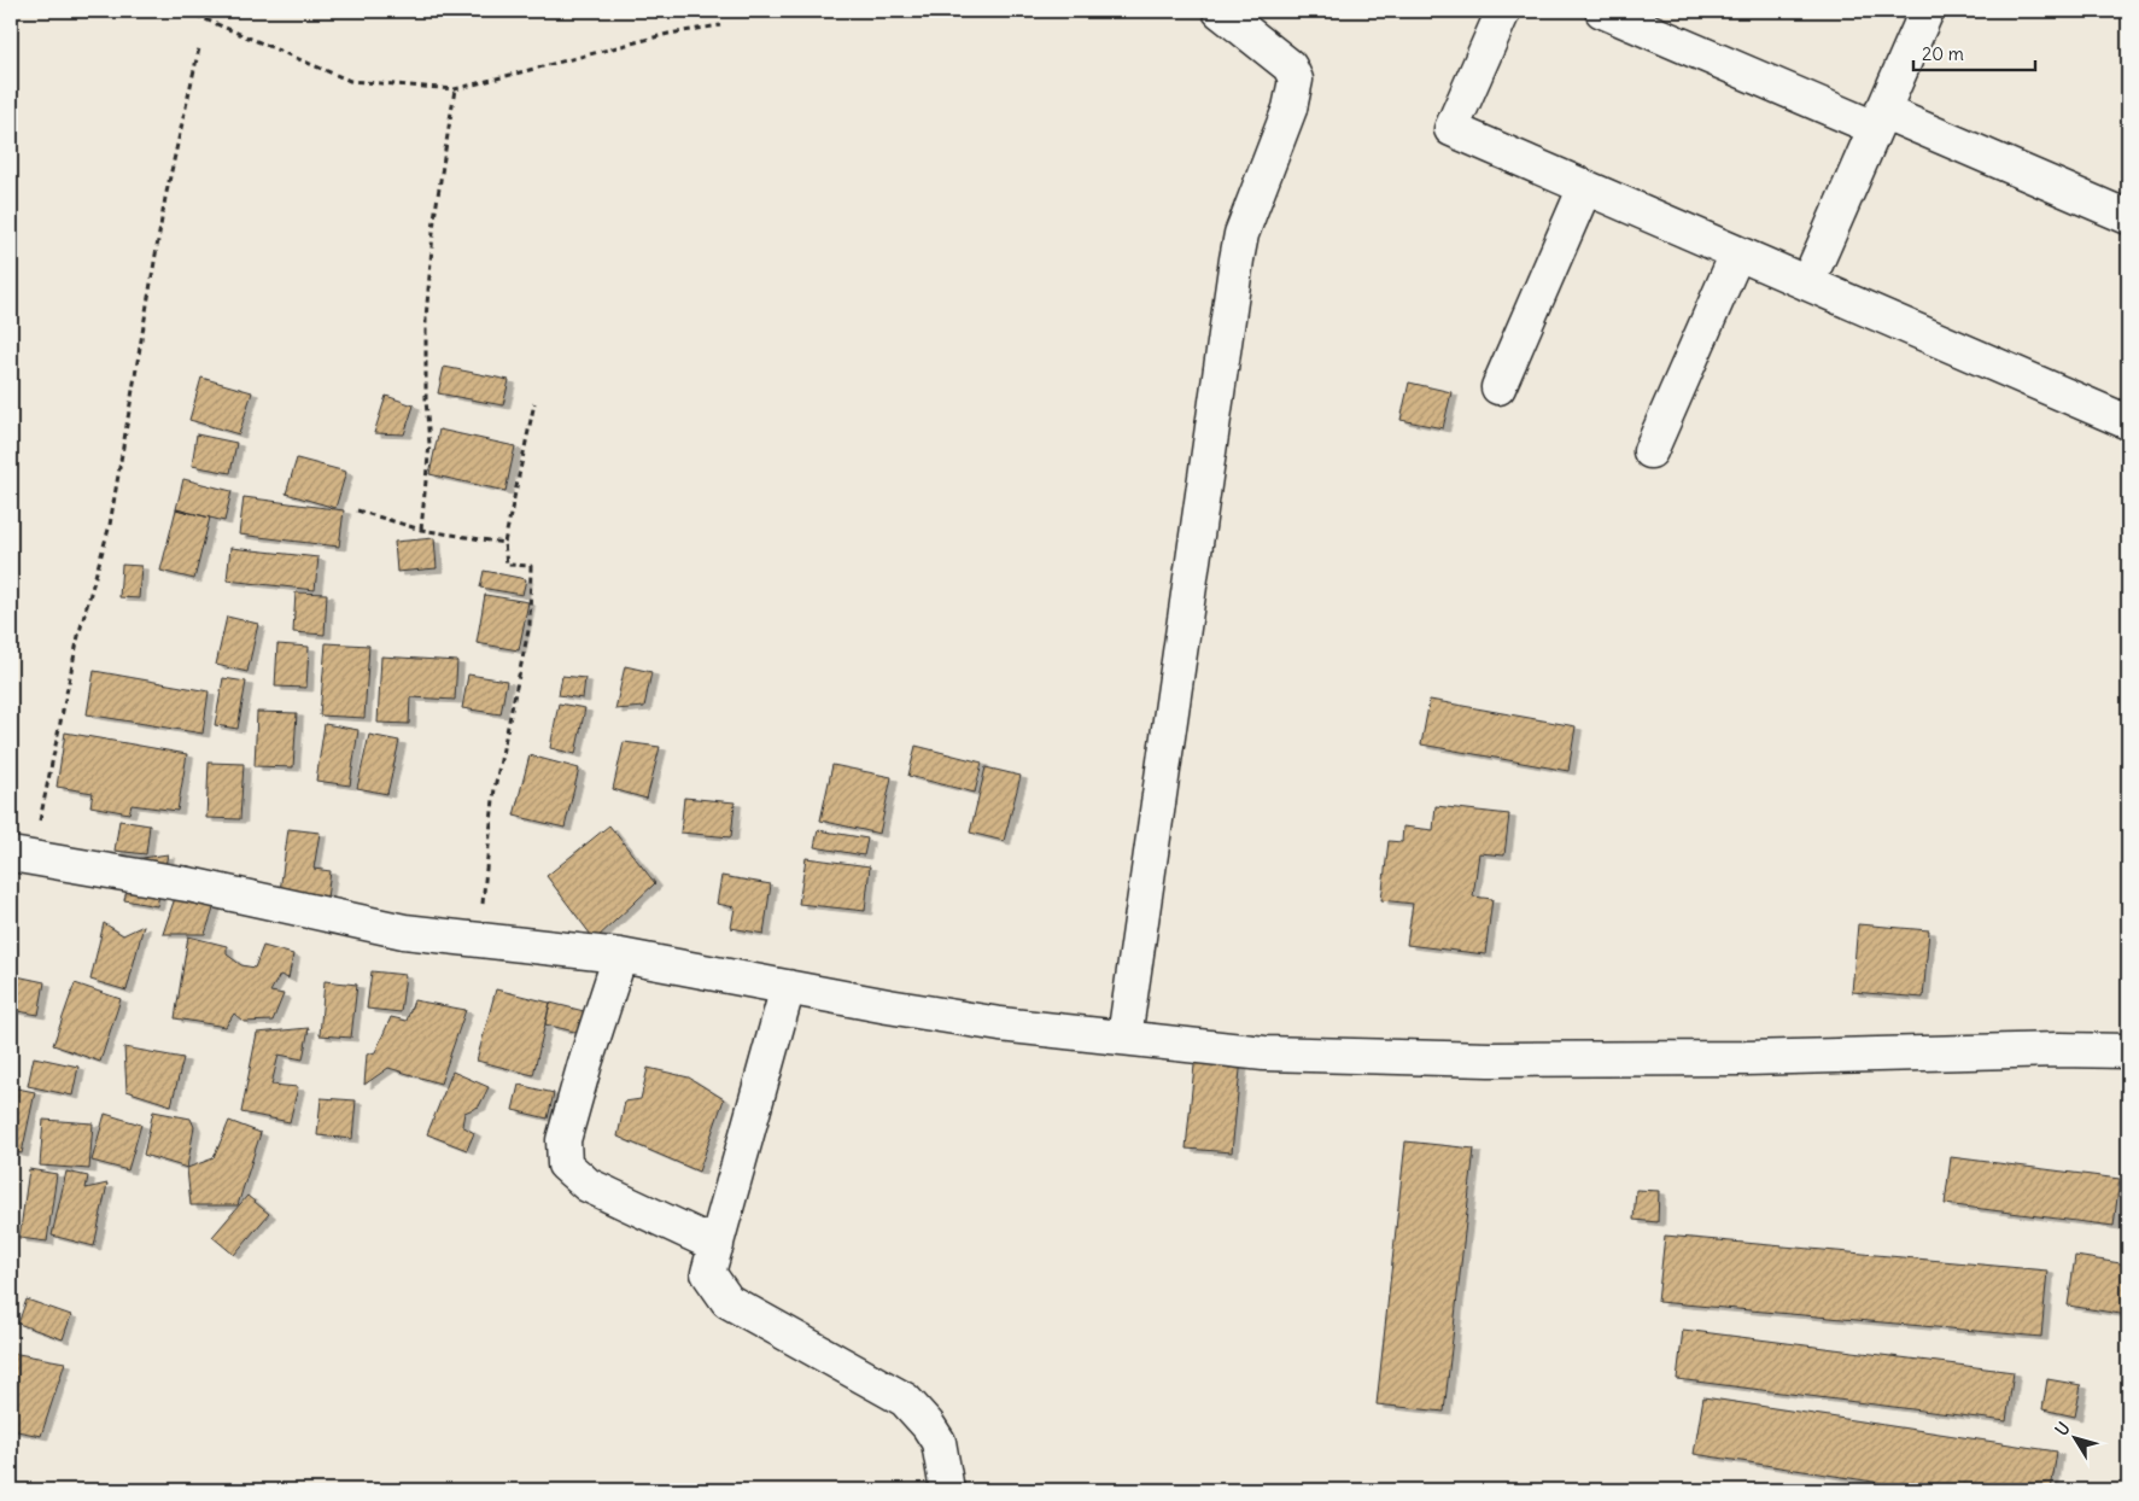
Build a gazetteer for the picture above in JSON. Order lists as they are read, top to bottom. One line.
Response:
{"scale_bar":"20 m","north":"top left"}
